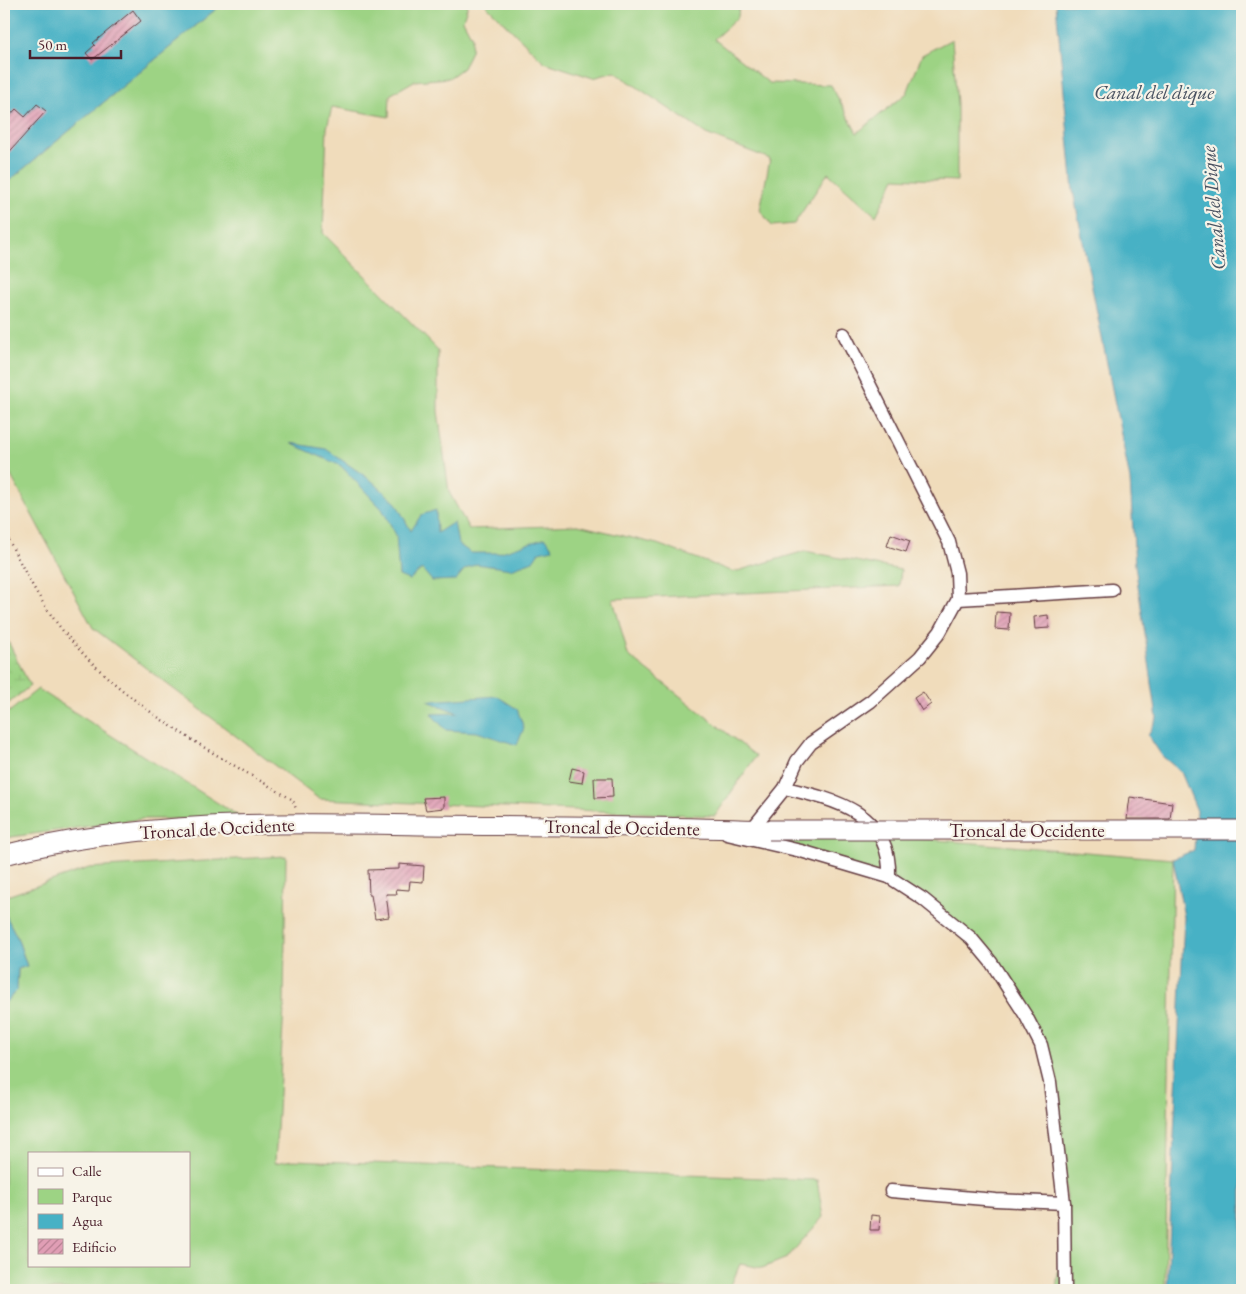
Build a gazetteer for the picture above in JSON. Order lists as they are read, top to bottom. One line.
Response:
{"streets":{"highway":["Troncal de Occidente"]},"water":["Canal del dique","Canal del Dique"],"legend":["Calle","Parque","Agua","Edificio"],"scale_bar":"50 m"}
